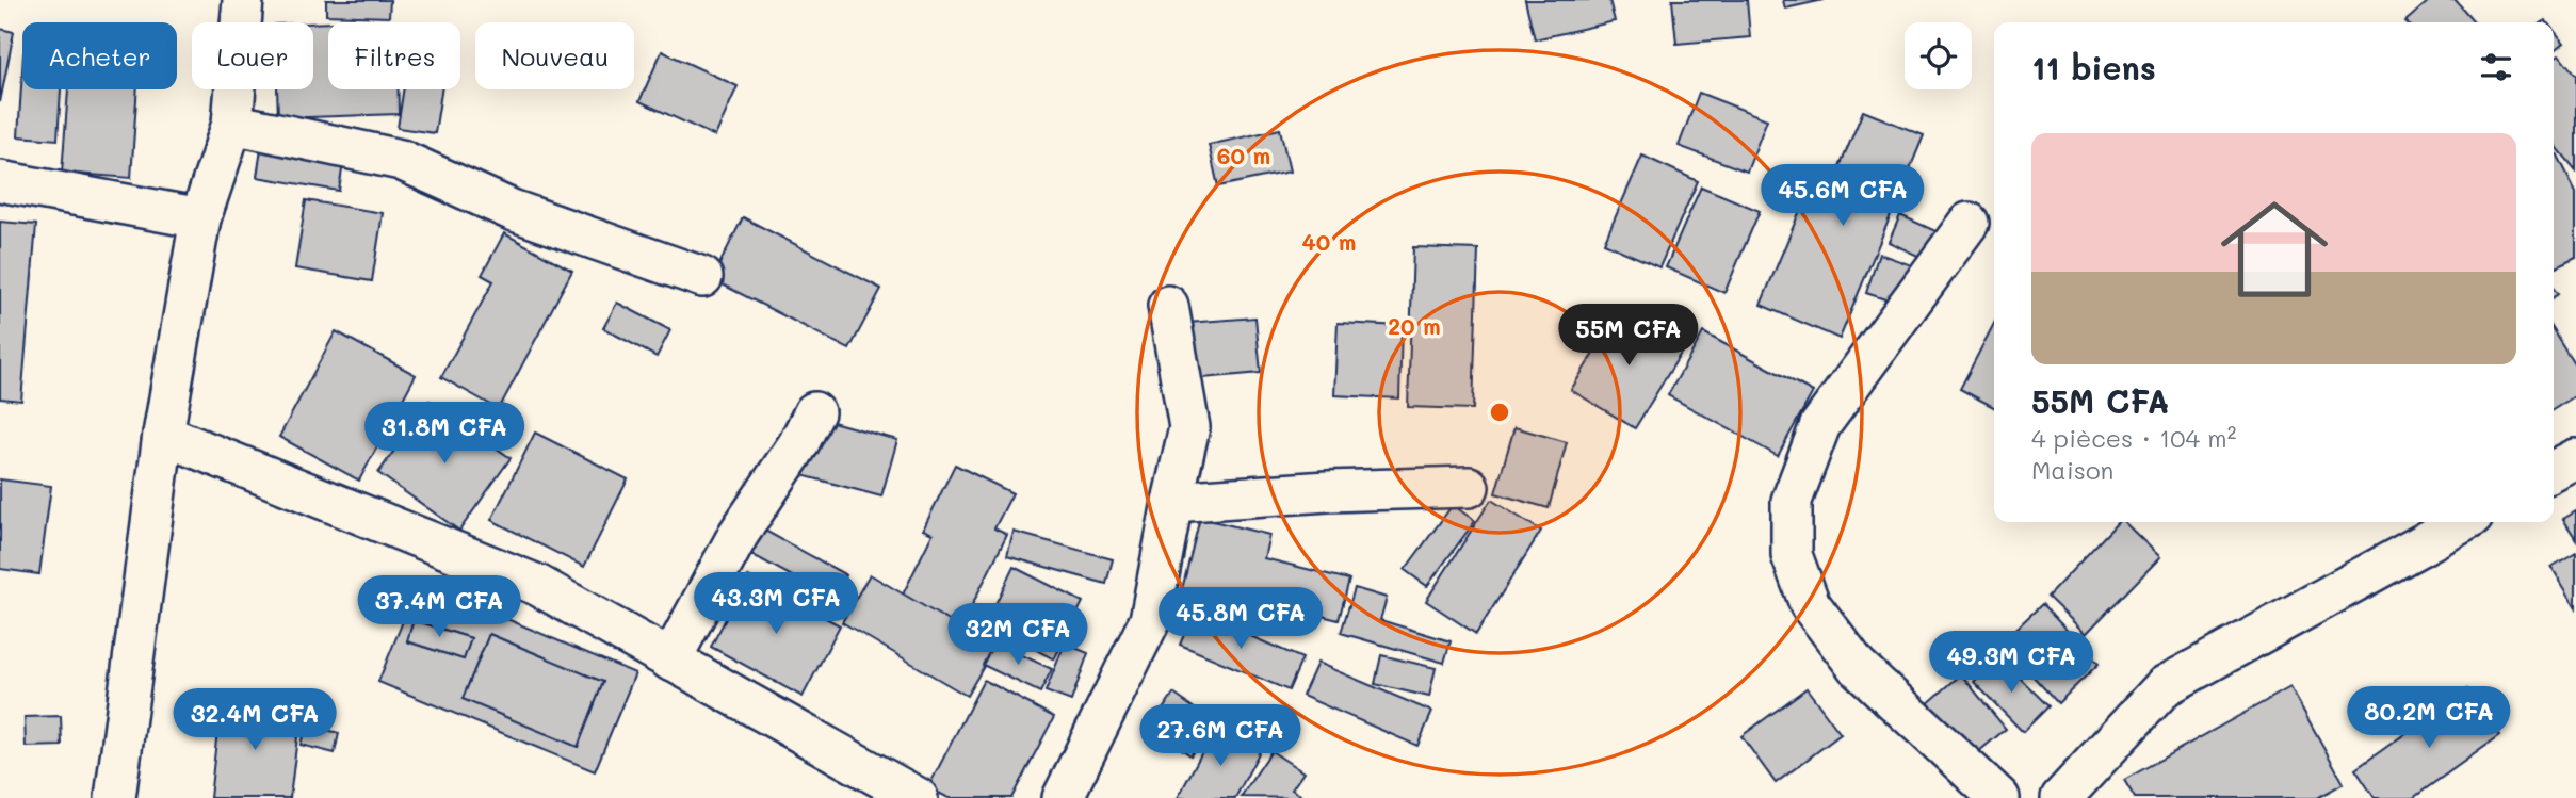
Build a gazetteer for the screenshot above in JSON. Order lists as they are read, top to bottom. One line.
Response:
{"page":{"chip":["Acheter","Louer","Filtres","Nouveau"],"heading":"11 biens","list":[{"name":"55M CFA","note":"4 pièces · 104 m² · Maison"}],"price":["45.6M CFA","55M CFA","31.8M CFA","43.3M CFA","37.4M CFA","45.8M CFA","32M CFA","49.3M CFA","80.2M CFA","32.4M CFA","27.6M CFA"]},"rings":["60 m","40 m","20 m"]}
